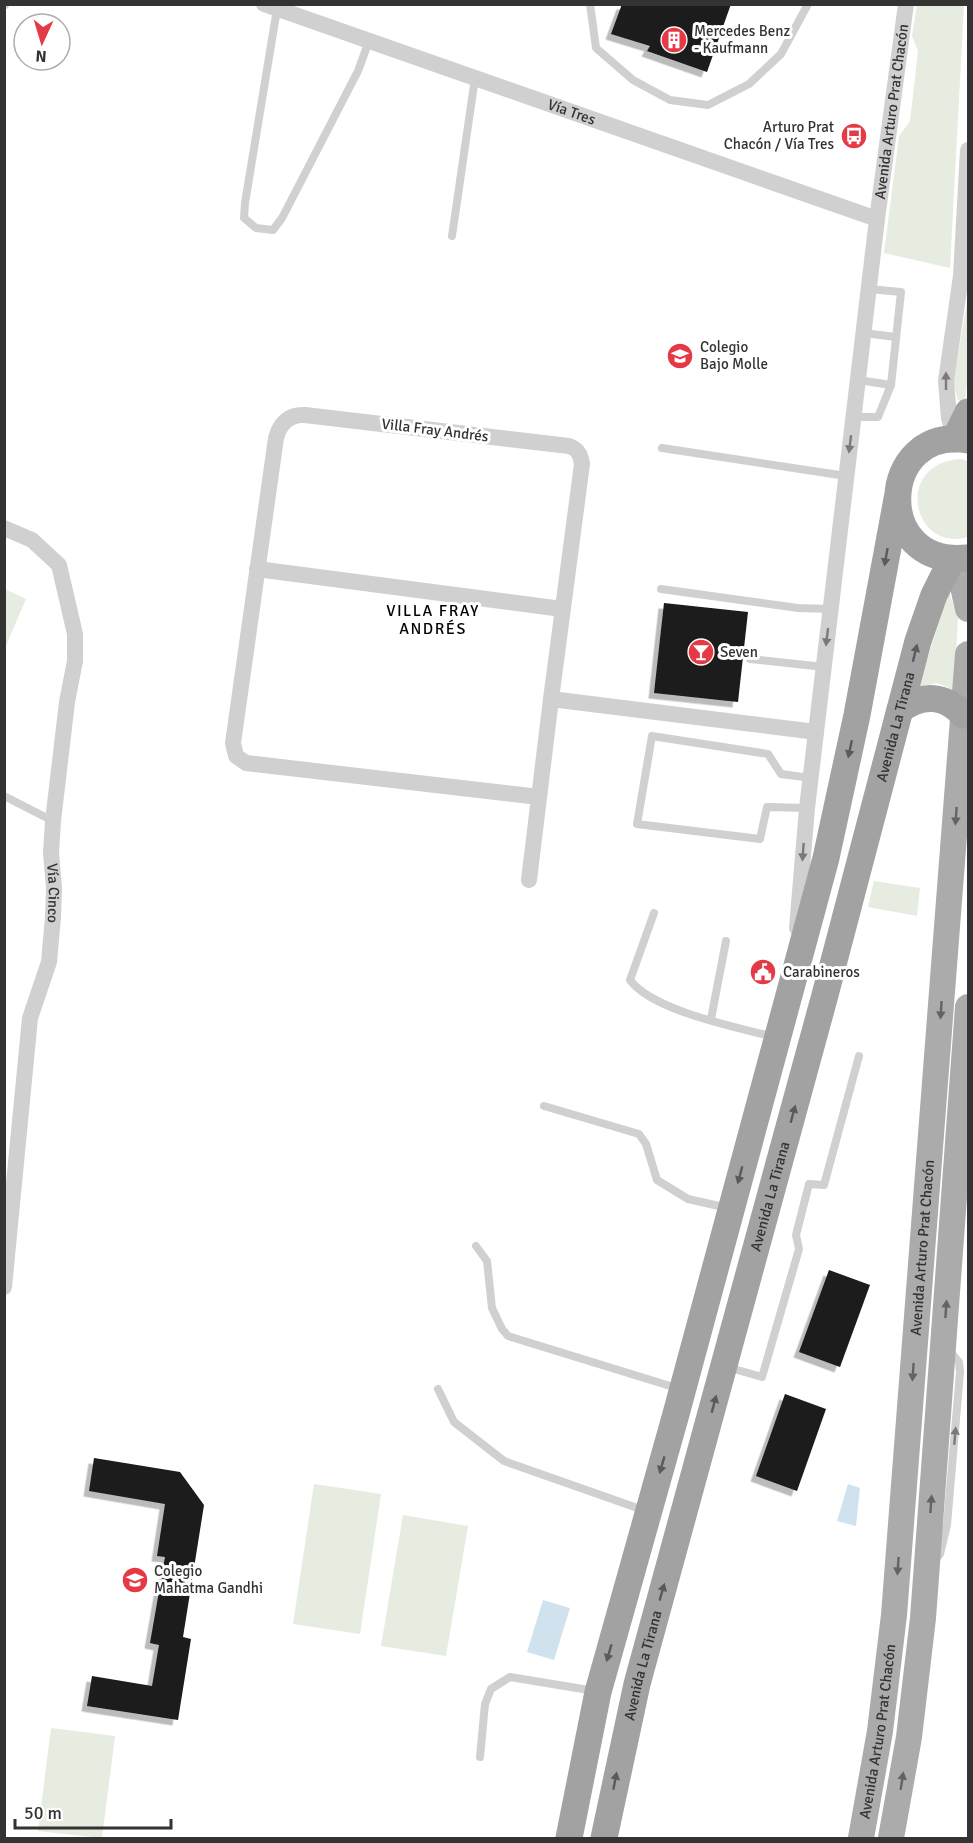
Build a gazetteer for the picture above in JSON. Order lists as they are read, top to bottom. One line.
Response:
{"streets":{"highway":["Avenida La Tirana"],"main road":["Avenida Arturo Prat Chacón"],"street":["Vía Tres","Villa Fray Andrés","Vía Cinco"]},"crossings":[["Vía Tres","Avenida Arturo Prat Chacón"]],"districts":["VILLA FRAY ANDRÉS"],"places":{"building":["Mercedes Benz - Kaufmann"],"bus stop":["Arturo Prat Chacón / Vía Tres"],"school or university":["Colegio Bajo Molle","Colegio Mahatma Gandhi"],"bar":["Seven"],"public building":["Carabineros"]},"scale_bar":"50 m","north":"bottom"}
